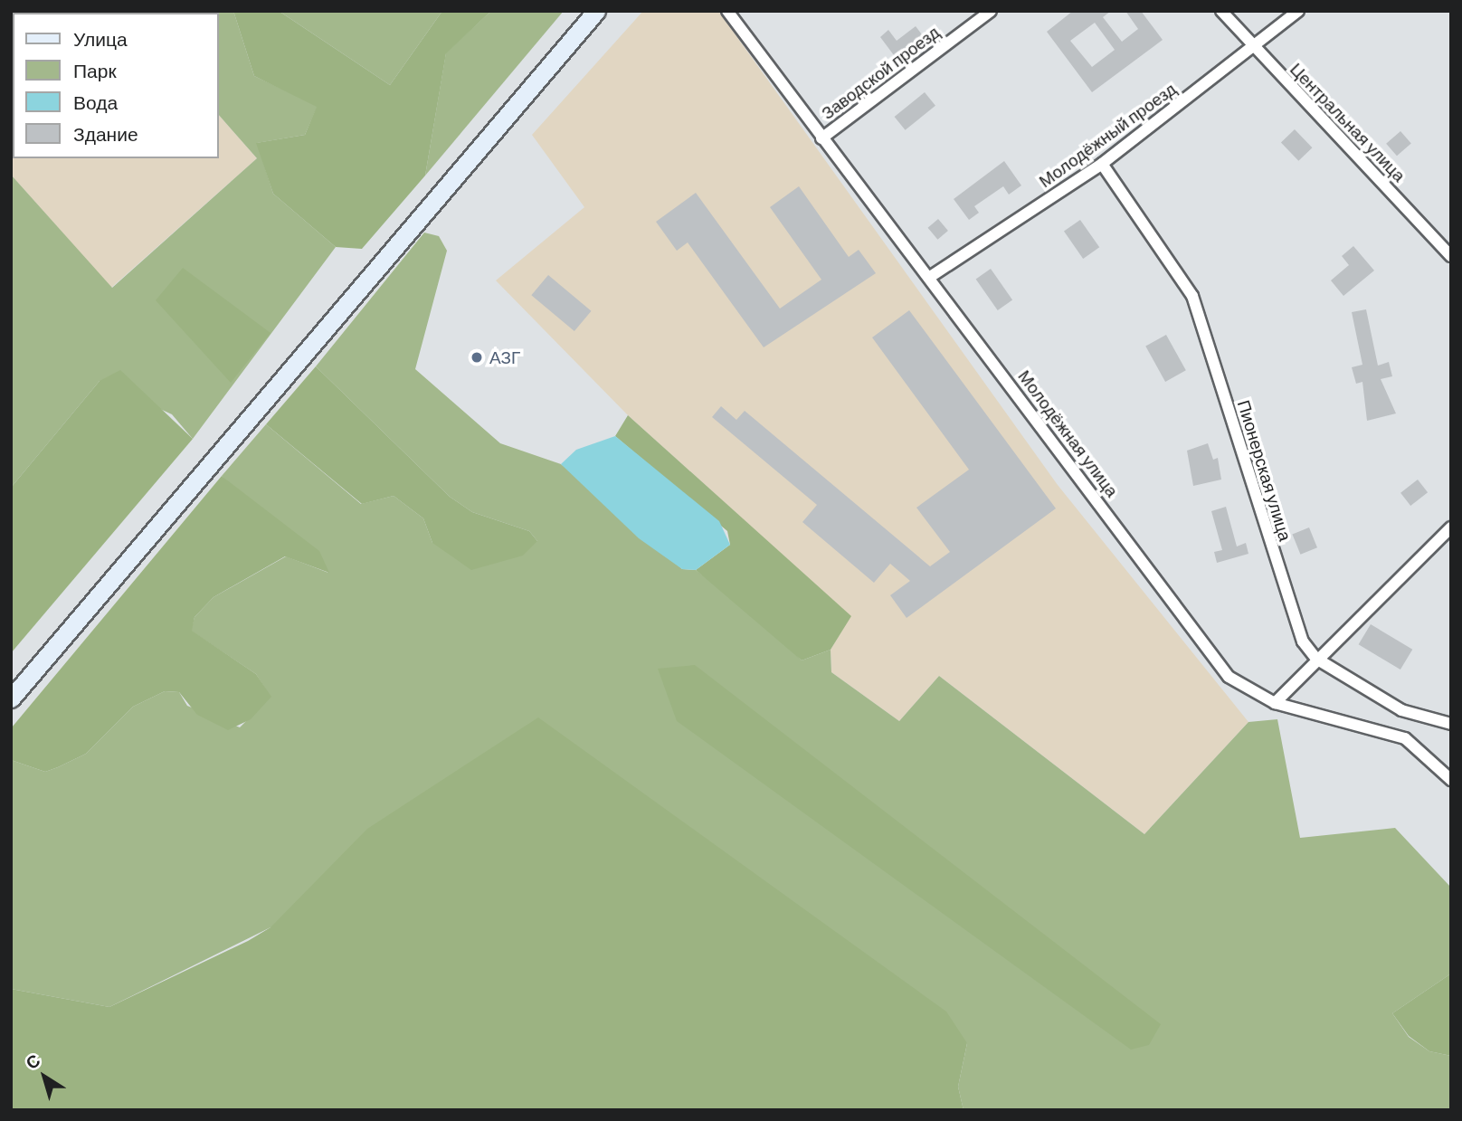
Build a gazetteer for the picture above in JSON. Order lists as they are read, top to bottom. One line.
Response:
{"streets":{"street":["Заводской проезд","Центральная улица","Молодёжный проезд","Молодёжная улица","Пионерская улица"]},"crossings":[["Заводской проезд","Молодёжная улица"],["Центральная улица","Молодёжный проезд"],["Молодёжный проезд","Молодёжная улица"],["Молодёжный проезд","Пионерская улица"]],"places":["АЗГ"],"legend":["Улица","Парк","Вода","Здание"],"north":"top left"}
